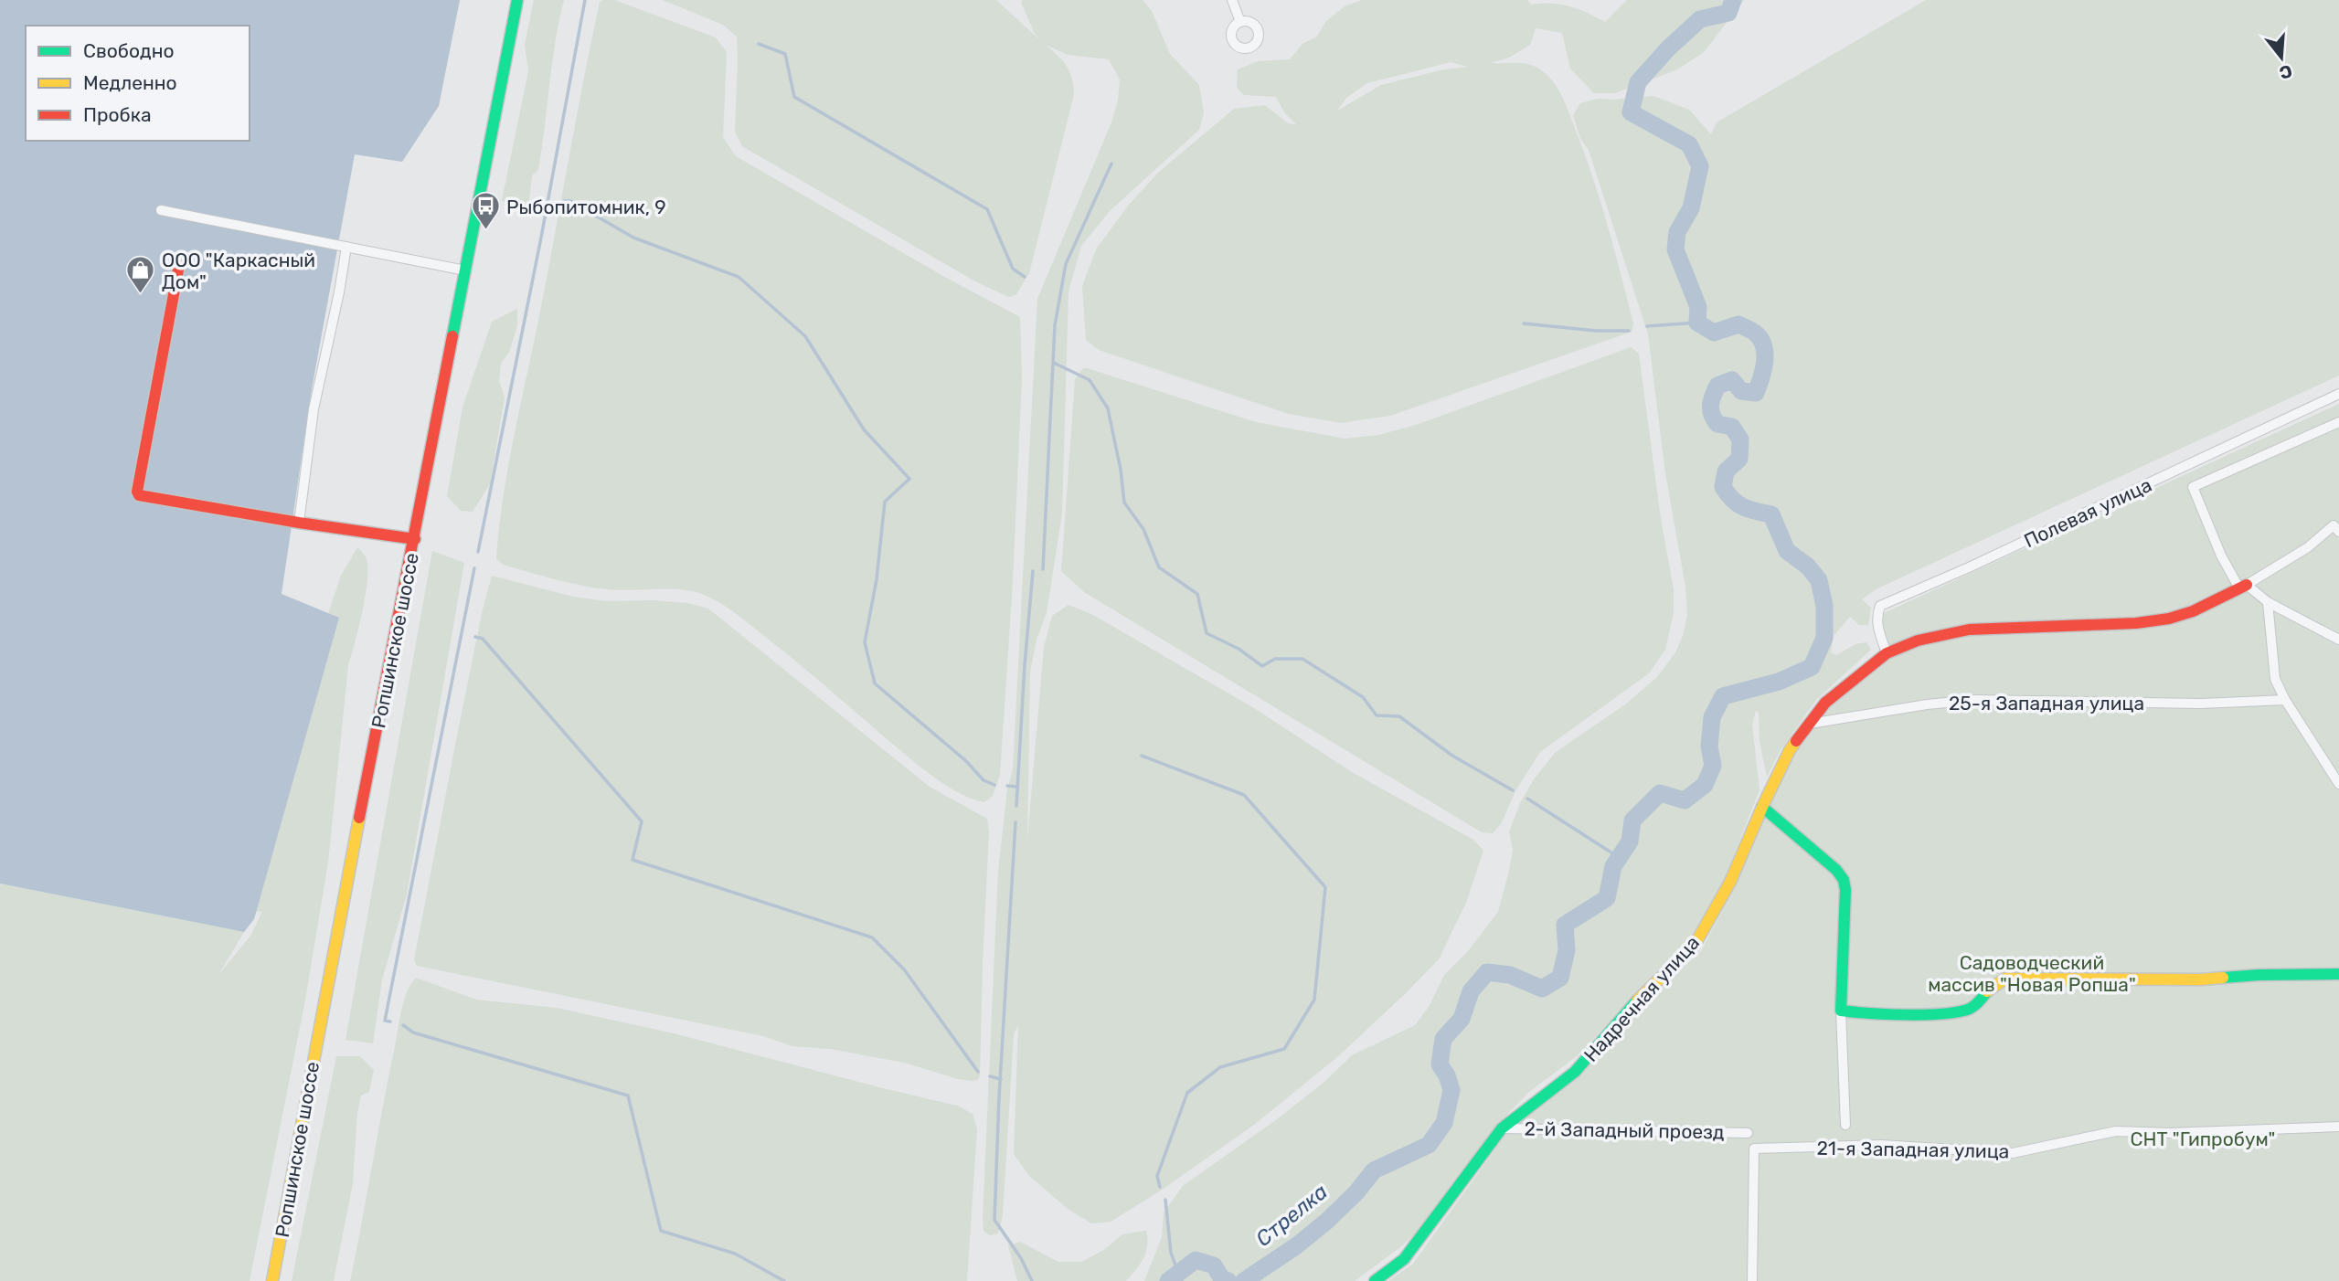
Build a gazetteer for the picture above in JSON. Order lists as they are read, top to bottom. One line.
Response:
{"streets":{"street":["Полевая улица","Ропшинское шоссе","25-я Западная улица","Надречная улица","2-й Западный проезд","21-я Западная улица"]},"crossings":[["Полевая улица","Надречная улица"],["25-я Западная улица","Надречная улица"],["Надречная улица","2-й Западный проезд"]],"water":["Стрелка"],"parks":["Садоводческий массив \"Новая Ропша\"","СНТ \"Гипробум\""],"places":{"bus stop":["Рыбопитомник, 9"],"shop":["ООО \"Каркасный Дом\""]},"legend":["Свободно","Медленно","Пробка"],"north":"bottom"}
